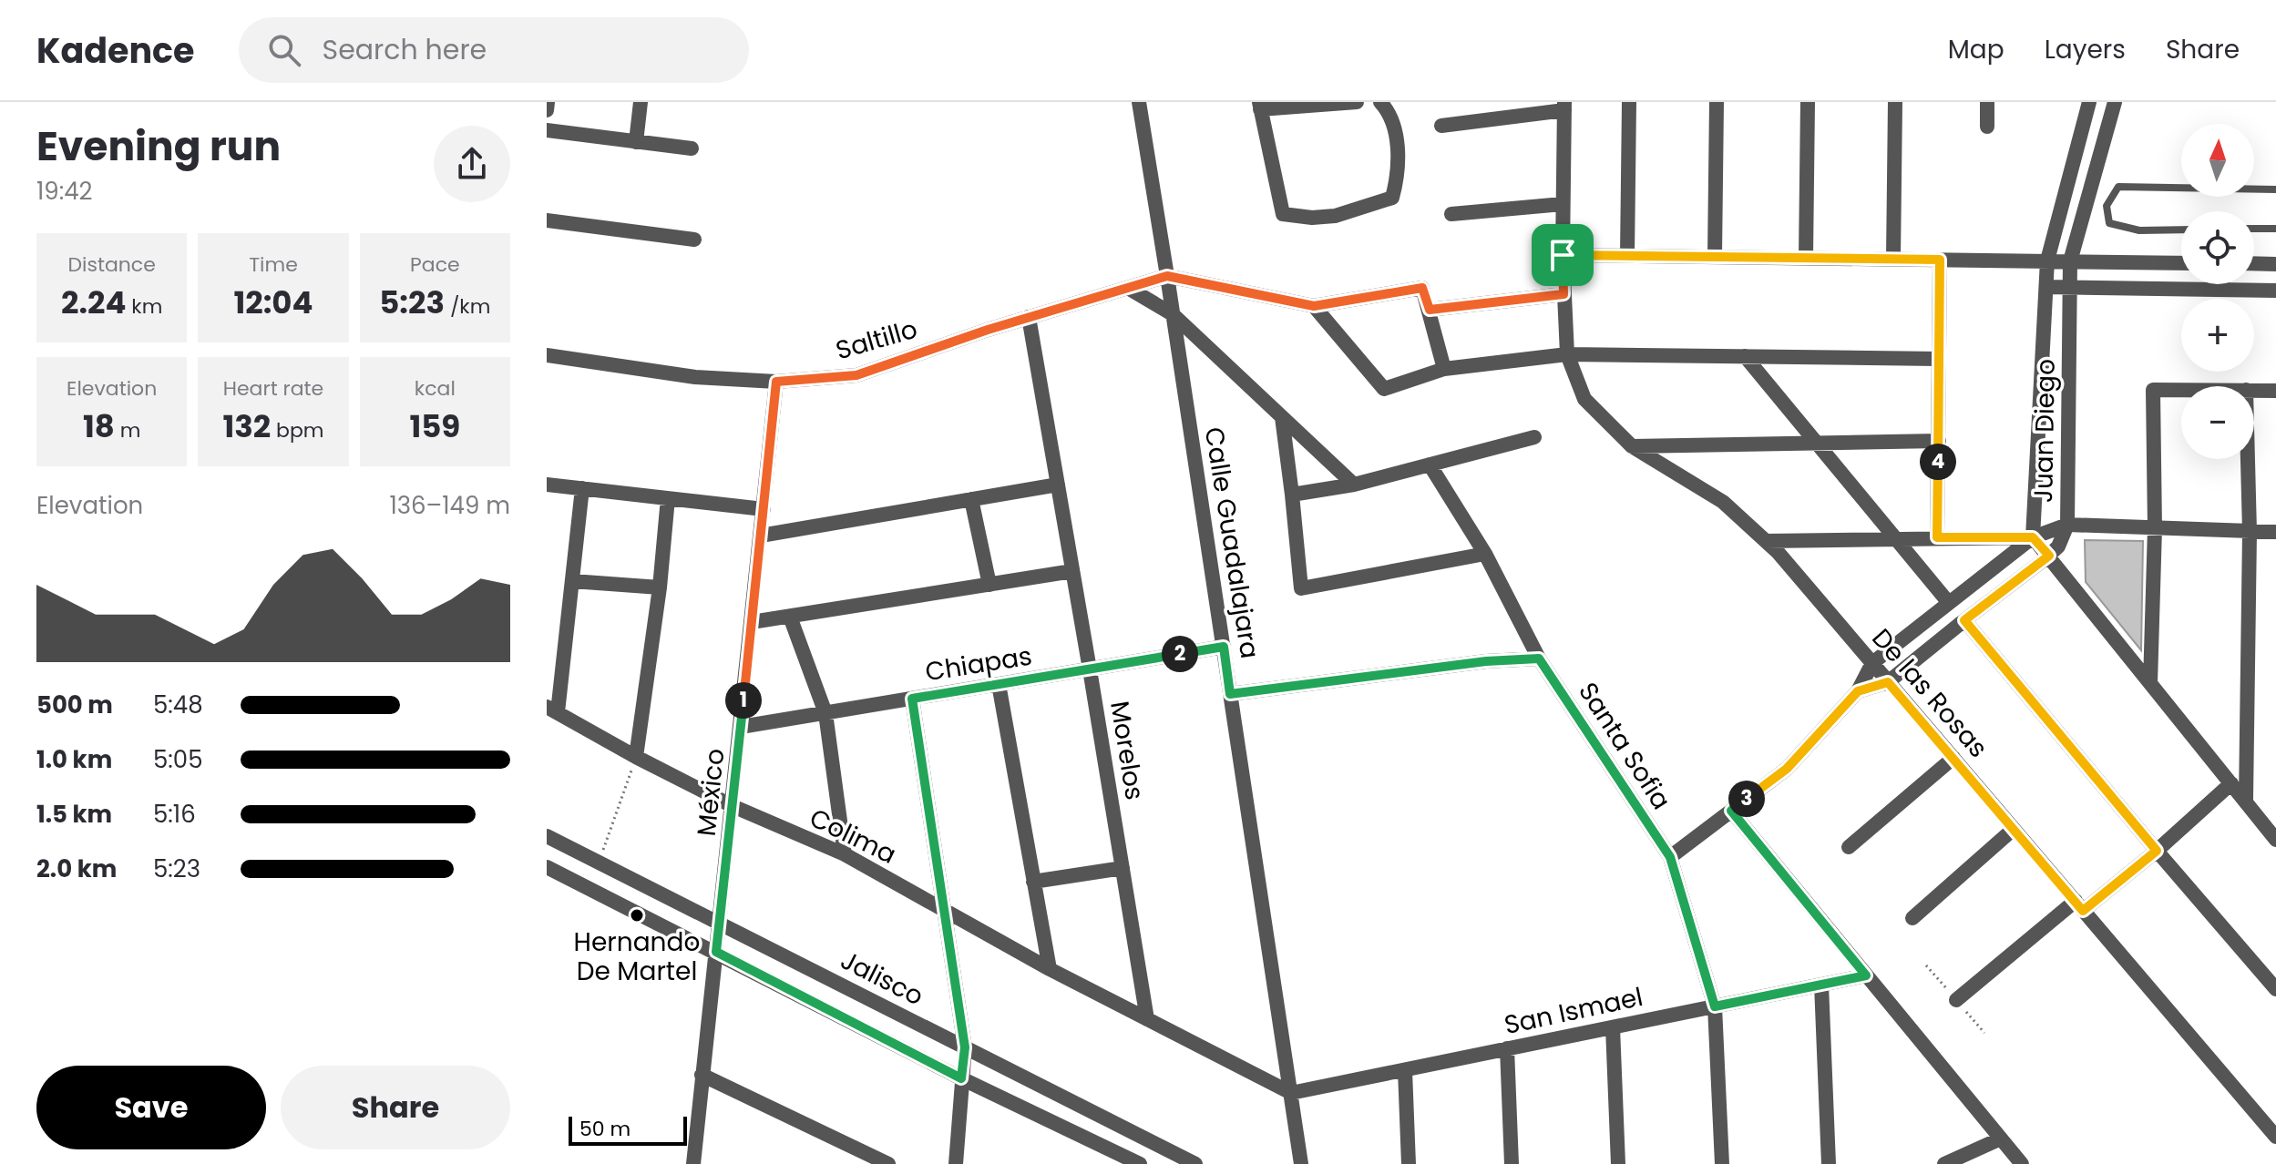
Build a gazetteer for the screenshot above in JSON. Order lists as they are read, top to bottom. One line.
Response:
{"streets":{"street":["Saltillo","Juan Diego","Calle Guadalajara","Chiapas","De las Rosas","Santa Sofia","Morelos","México","Colima","Jalisco","San Ismael"]},"crossings":[["Saltillo","Calle Guadalajara"],["Saltillo","Morelos"],["Saltillo","México"],["Juan Diego","De las Rosas"],["Calle Guadalajara","Chiapas"],["Calle Guadalajara","Colima"],["Calle Guadalajara","San Ismael"],["Chiapas","Morelos"],["Chiapas","México"],["Santa Sofia","San Ismael"],["Morelos","Colima"],["México","Colima"],["México","Jalisco"],["Colima","San Ismael"]],"places":["Hernando De Martel"],"scale_bar":"50 m","north":"top","page":{"header":"Kadence","search":"Search here","nav":["Map","Layers","Share"],"heading":["Evening run","19:42"],"map_buttons":["+","−"],"stats":[["Distance","2.24 km"],["Time","12:04"],["Pace","5:23 /km"],["Elevation","18 m"],["Heart rate","132 bpm"],["kcal","159"]],"pins":["4","2","1","3"],"chart":["Elevation","136–149 m"],"list":[{"name":"500 m","note":"5:48"},{"name":"1.0 km","note":"5:05"},{"name":"1.5 km","note":"5:16"},{"name":"2.0 km","note":"5:23"}],"buttons":["Save","Share"],"scale":"50 m"}}
